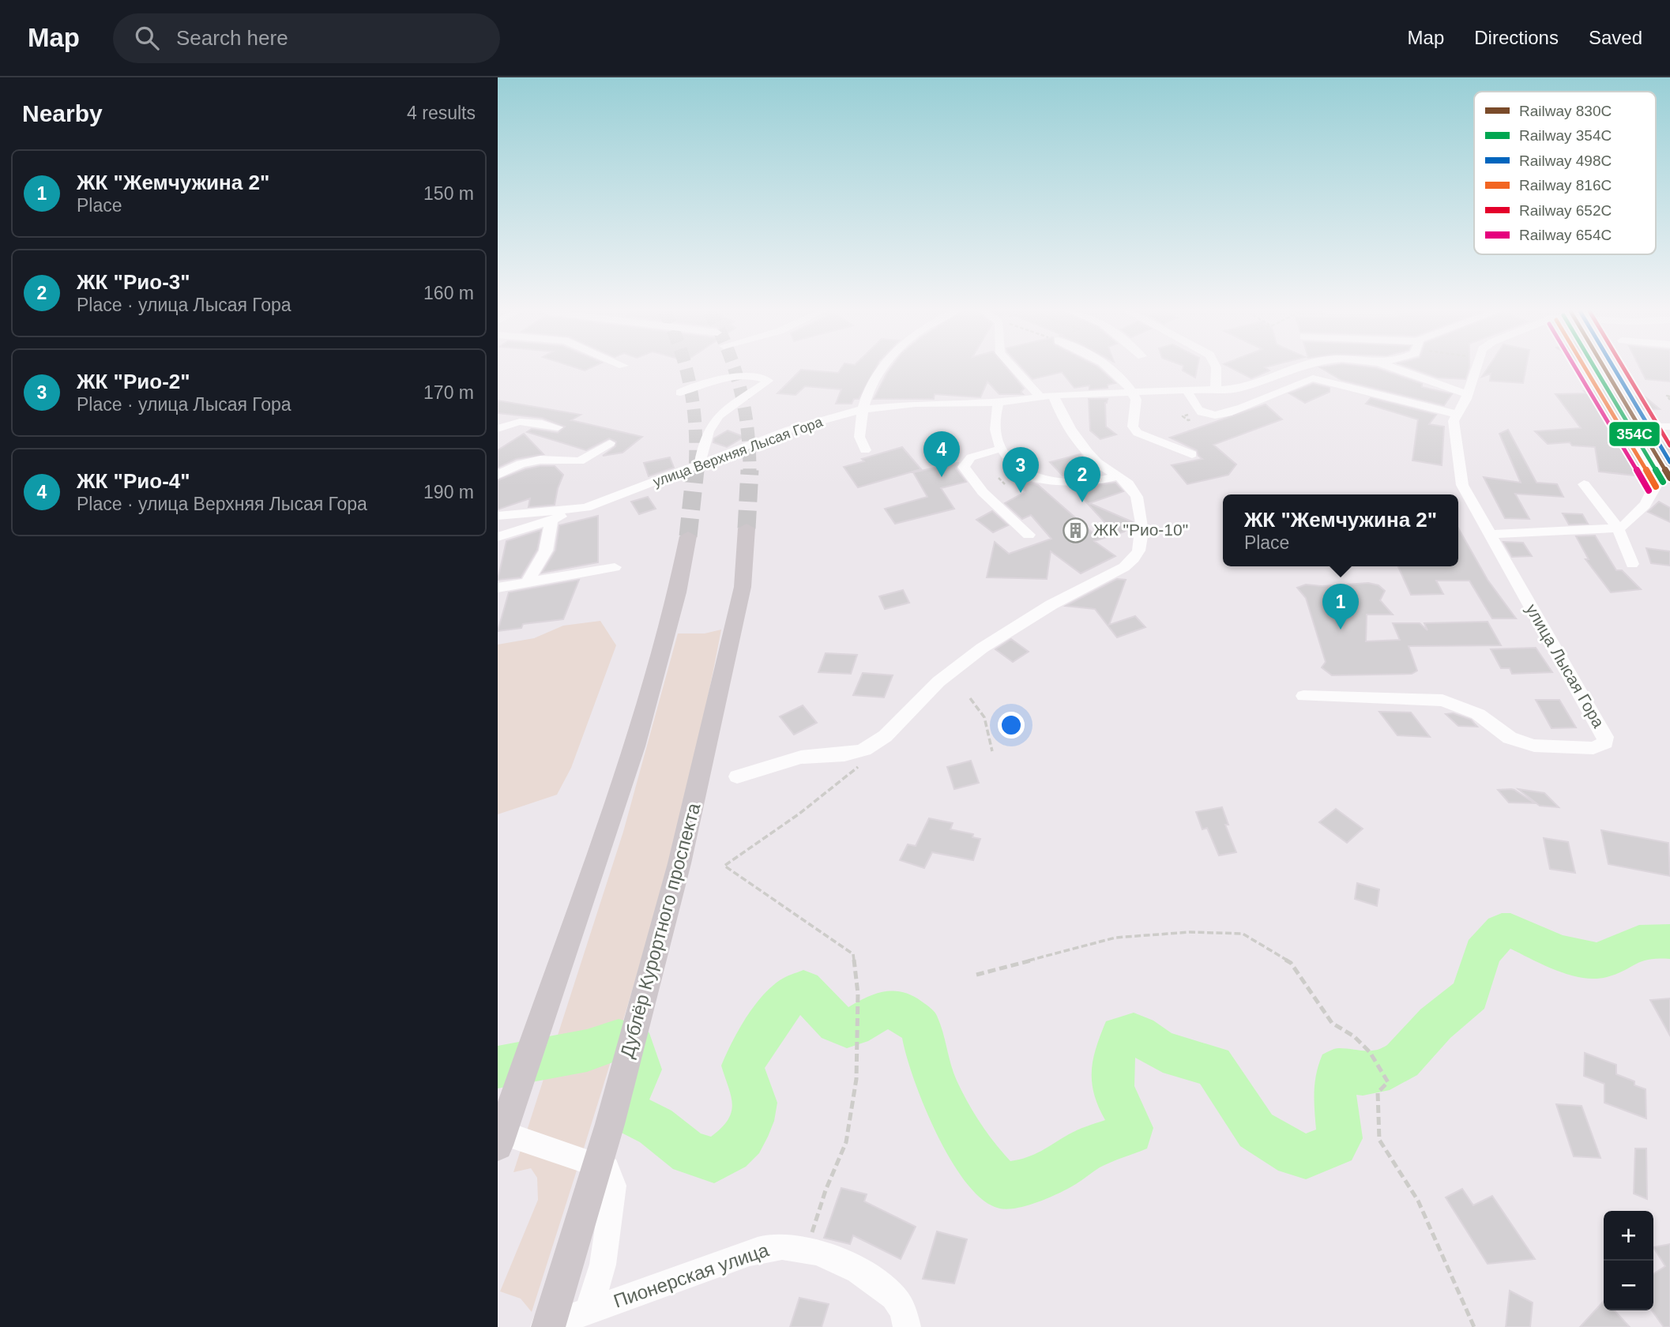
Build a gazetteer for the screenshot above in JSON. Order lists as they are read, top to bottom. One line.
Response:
{"streets":{"main road":["Дублёр Курортного проспекта"],"street":["улица Верхняя Лысая Гора","улица Лысая Гора","Пионерская улица"]},"crossings":[["Дублёр Курортного проспекта","Пионерская улица"]],"places":{"building":["ЖК \"Рио-10\""]},"lines":["rail line 830С","rail line 354С","rail line 498С","rail line 816С","rail line 652С","rail line 654С"],"legend":["Railway 830С","Railway 354С","Railway 498С","Railway 816С","Railway 652С","Railway 654С"],"page":{"header":"Map","search":"Search here","nav":["Map","Directions","Saved"],"heading":["Nearby","4 results"],"list":[{"mark":"1","name":"ЖК \"Жемчужина 2\"","note":"Place","value":"150 m"},{"mark":"2","name":"ЖК \"Рио-3\"","note":"Place · улица Лысая Гора","value":"160 m"},{"mark":"3","name":"ЖК \"Рио-2\"","note":"Place · улица Лысая Гора","value":"170 m"},{"mark":"4","name":"ЖК \"Рио-4\"","note":"Place · улица Верхняя Лысая Гора","value":"190 m"}],"pins":["4","3","2","1"],"popup":["ЖК \"Жемчужина 2\"","Place"],"map_buttons":["+","−"]}}
